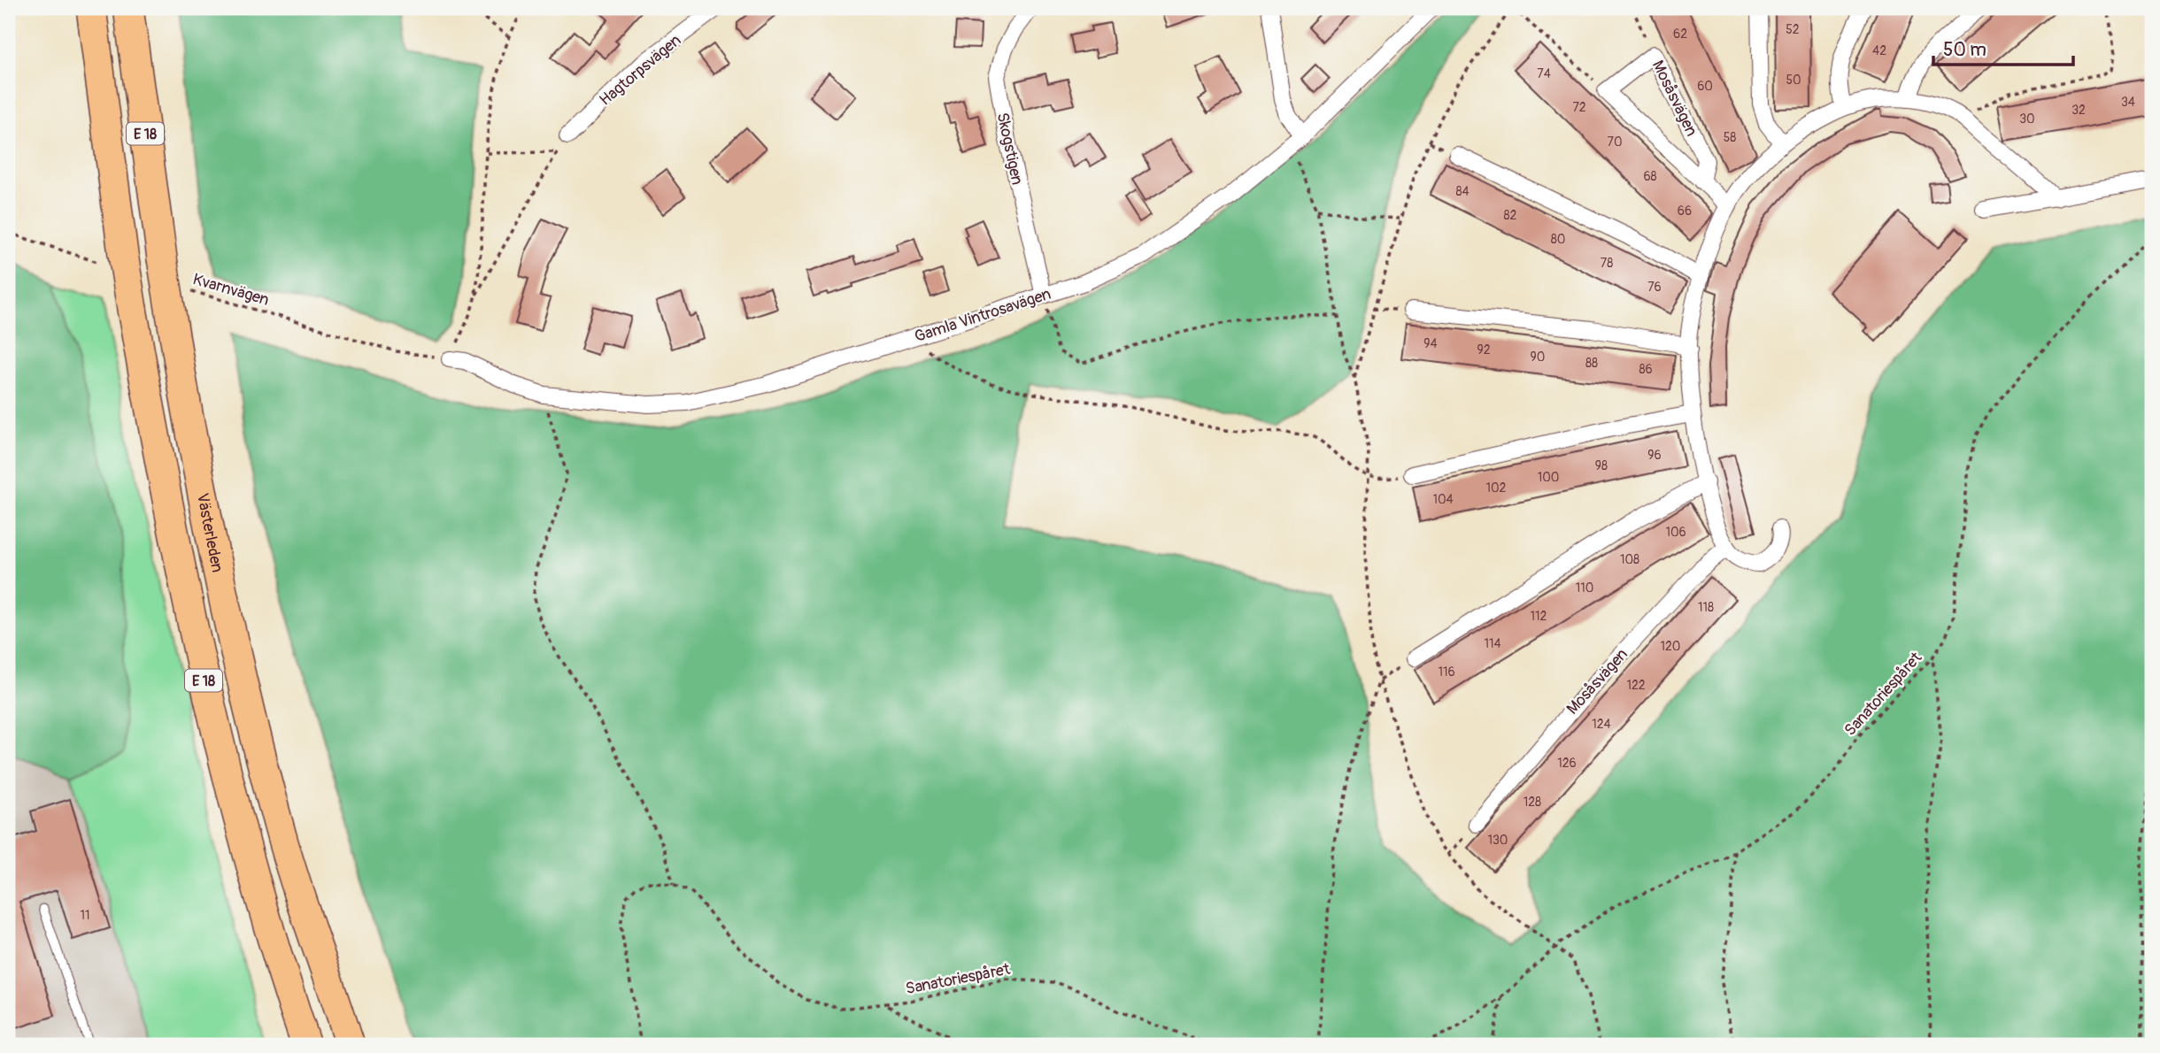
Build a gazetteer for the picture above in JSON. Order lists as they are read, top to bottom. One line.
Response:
{"streets":{"highway":["E 18","Västerleden"],"street":["Hagtorpsvägen","Mosåsvägen","Skogstigen","Gamla Vintrosavägen"],"path":["Kvarnvägen","Sanatoriespåret"]},"crossings":[["Skogstigen","Gamla Vintrosavägen"],["Kvarnvägen","Gamla Vintrosavägen"],["Kvarnvägen","Västerleden"]],"house_numbers":["52","62","42","74","50","60","34","72","32","30","58","70","68","84","66","82","80","78","76","94","92","90","88","86","96","98","100","102","104","106","108","110","118","112","114","120","116","122","124","126","128","130","11"],"scale_bar":"50 m"}
